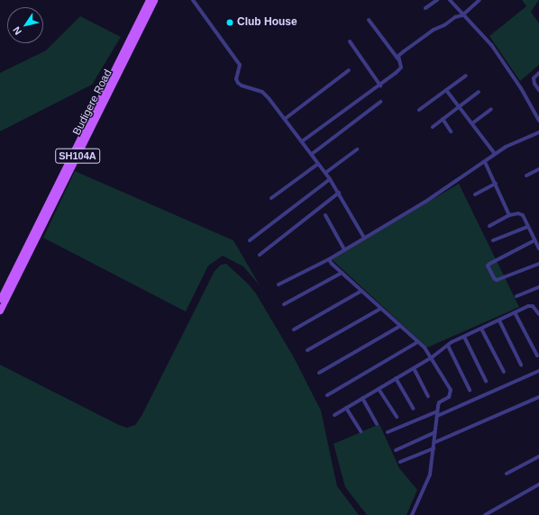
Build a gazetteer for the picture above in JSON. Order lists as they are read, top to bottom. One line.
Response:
{"streets":{"main road":["Budigere Road","SH104A"]},"places":["Club House"],"north":"bottom left"}
